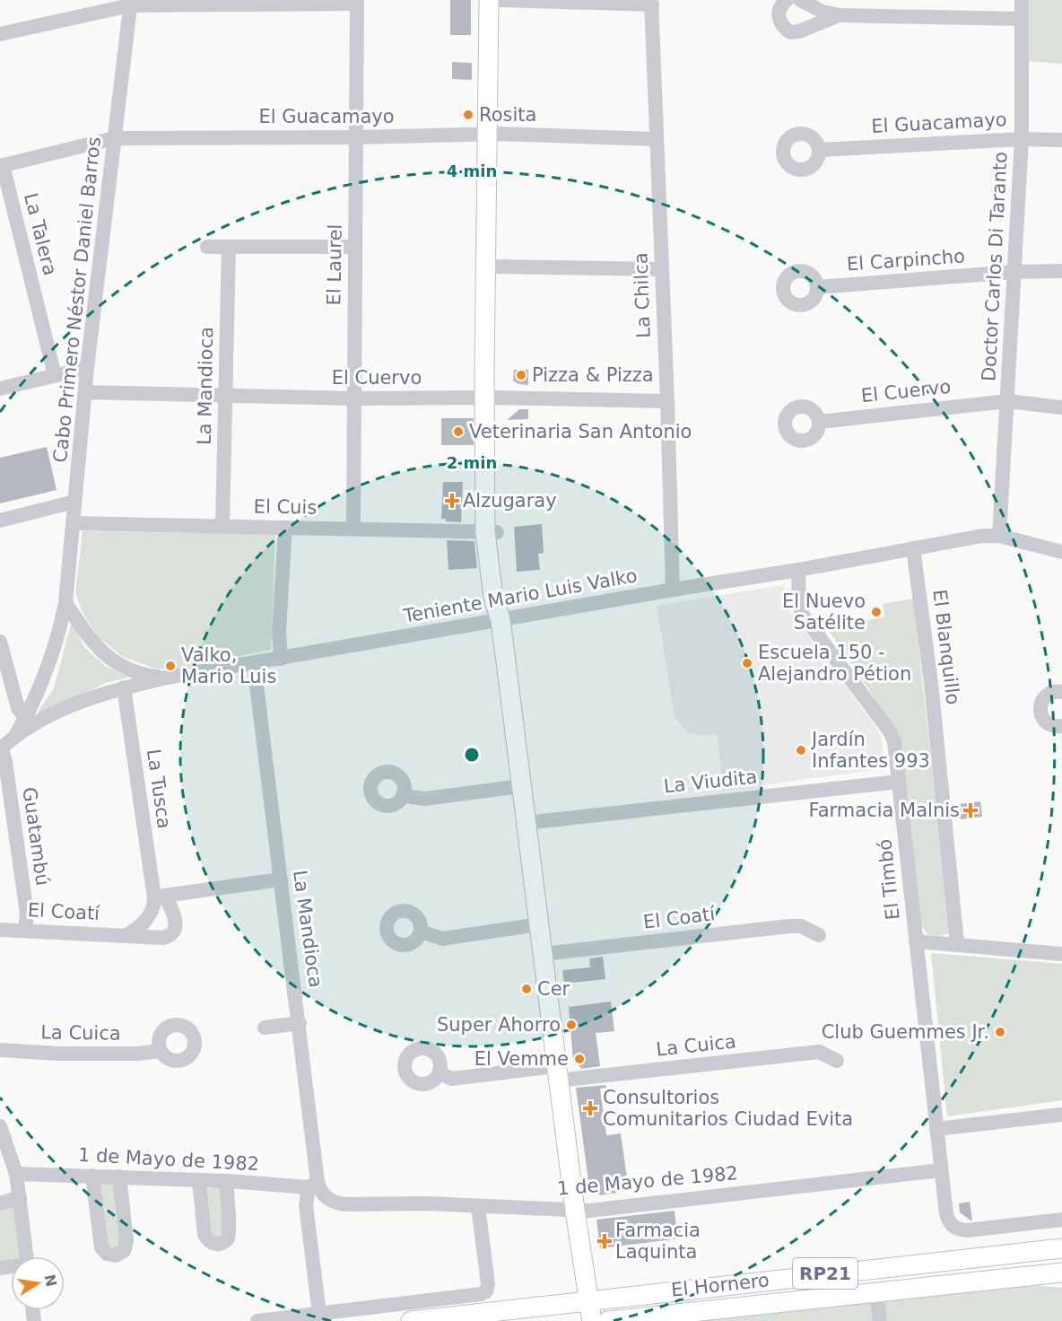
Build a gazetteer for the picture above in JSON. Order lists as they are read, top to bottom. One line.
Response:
{"streets":{"main road":["RP21","El Hornero"],"street":["El Guacamayo","La Talera","El Carpincho","El Laurel","Doctor Carlos Di Taranto","La Chilca","Cabo Primero Néstor Daniel Barros","El Cuervo","La Mandioca","El Cuis","Teniente Mario Luis Valko","El Blanquillo","La Viudita","La Tusca","Guatambú","El Timbó","El Coatí","La Cuica","1 de Mayo de 1982"]},"crossings":[["El Guacamayo","La Talera"],["El Guacamayo","El Laurel"],["El Guacamayo","Doctor Carlos Di Taranto"],["El Guacamayo","La Chilca"],["El Guacamayo","Cabo Primero Néstor Daniel Barros"],["El Carpincho","Doctor Carlos Di Taranto"],["El Laurel","El Cuervo"],["El Laurel","El Cuis"],["Doctor Carlos Di Taranto","El Cuervo"],["Doctor Carlos Di Taranto","Teniente Mario Luis Valko"],["La Chilca","El Cuervo"],["La Chilca","Teniente Mario Luis Valko"],["Cabo Primero Néstor Daniel Barros","El Cuervo"],["Cabo Primero Néstor Daniel Barros","El Cuis"],["Cabo Primero Néstor Daniel Barros","Teniente Mario Luis Valko"],["El Cuervo","La Mandioca"],["La Mandioca","El Cuis"],["La Mandioca","Teniente Mario Luis Valko"],["La Mandioca","1 de Mayo de 1982"],["Teniente Mario Luis Valko","El Blanquillo"],["Teniente Mario Luis Valko","La Tusca"],["Teniente Mario Luis Valko","Guatambú"],["Teniente Mario Luis Valko","El Timbó"],["La Viudita","El Timbó"],["La Tusca","El Coatí"],["Guatambú","El Coatí"],["El Timbó","1 de Mayo de 1982"]],"places":{"other":["Rosita","Pizza & Pizza","Veterinaria San Antonio","El Nuevo Satélite","Escuela 150 - Alejandro Pétion","Valko, Mario Luis","Jardín Infantes 993","Cer","Super Ahorro","Club Guemmes Jr.","El Vemme"],"health":["Alzugaray","Farmacia Malnis","Consultorios Comunitarios Ciudad Evita","Farmacia Laquinta"]},"north":"right","rings":["4 min","2 min"]}
